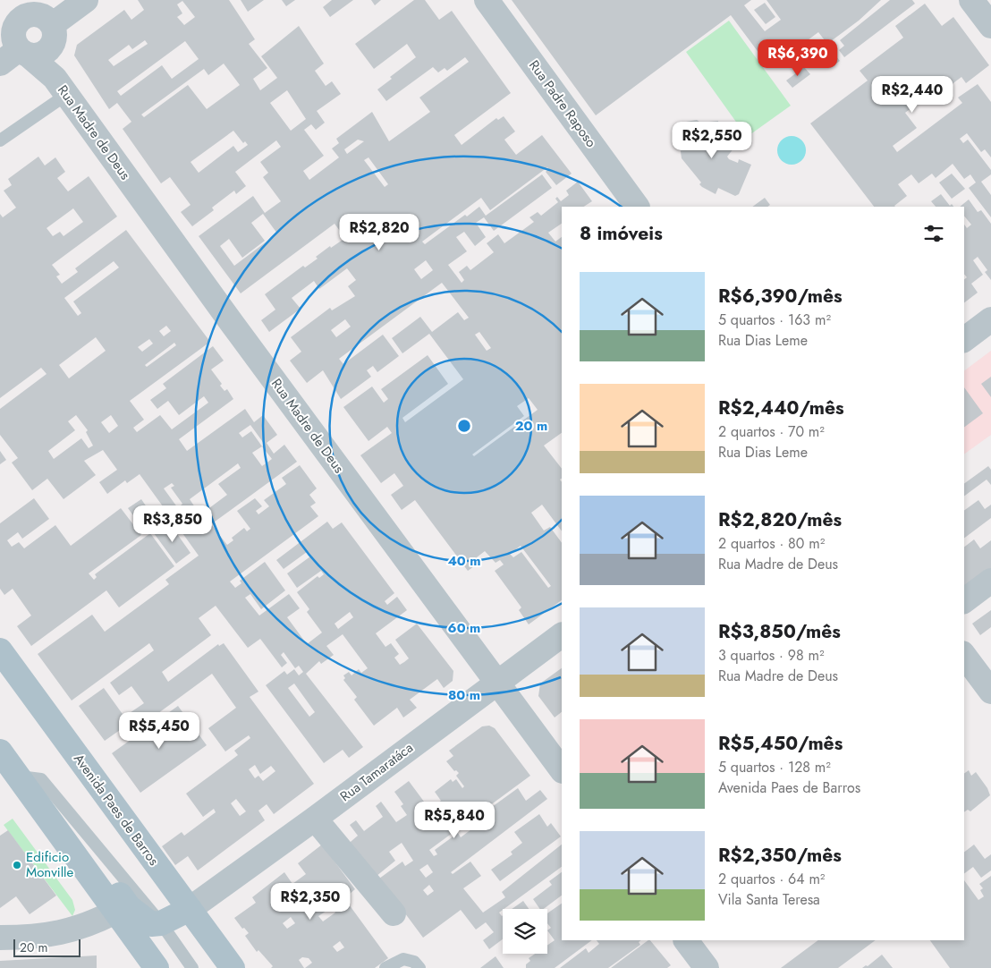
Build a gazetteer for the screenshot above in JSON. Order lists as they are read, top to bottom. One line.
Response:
{"streets":{"main road":["Avenida Paes de Barros"],"street":["Rua Padre Raposo","Rua Madre de Deus","Rua Tamaratáca"]},"crossings":[["Rua Madre de Deus","Rua Tamaratáca"],["Rua Tamaratáca","Avenida Paes de Barros"]],"places":["Edificio Monville"],"scale_bar":"20 m","page":{"price":["R$6,390","R$2,440","R$2,550","R$2,820","R$3,850","R$5,450","R$5,840","R$2,350"],"heading":"8 imóveis","list":[{"name":"R$6,390/mês","note":"5 quartos · 163 m² · Rua Dias Leme"},{"name":"R$2,440/mês","note":"2 quartos · 70 m² · Rua Dias Leme"},{"name":"R$2,820/mês","note":"2 quartos · 80 m² · Rua Madre de Deus"},{"name":"R$3,850/mês","note":"3 quartos · 98 m² · Rua Madre de Deus"},{"name":"R$5,450/mês","note":"5 quartos · 128 m² · Avenida Paes de Barros"},{"name":"R$2,350/mês","note":"2 quartos · 64 m² · Vila Santa Teresa"}],"scale":"20 m"},"rings":["20 m","40 m","60 m","80 m"]}
